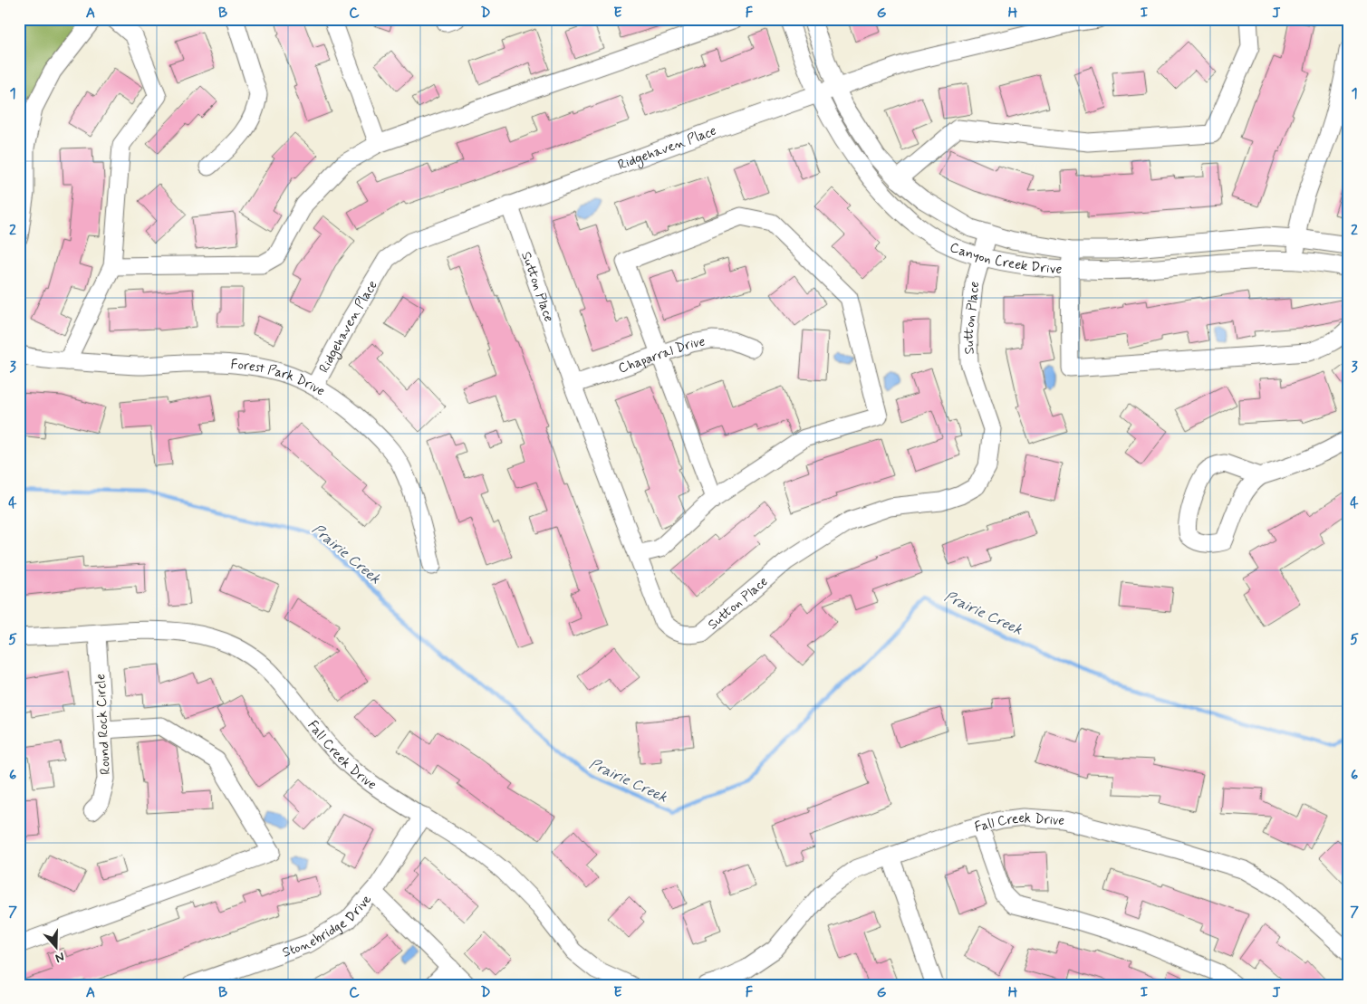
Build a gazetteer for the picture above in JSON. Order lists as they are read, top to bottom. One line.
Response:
{"streets":{"street":["Ridgehaven Place","Canyon Creek Drive","Sutton Place","Chaparral Drive","Forest Park Drive","Round Rock Circle","Fall Creek Drive","Stonebridge Drive"]},"crossings":[["Ridgehaven Place","Canyon Creek Drive"],["Ridgehaven Place","Sutton Place"],["Ridgehaven Place","Forest Park Drive"],["Canyon Creek Drive","Sutton Place"],["Sutton Place","Chaparral Drive"],["Round Rock Circle","Fall Creek Drive"],["Fall Creek Drive","Stonebridge Drive"]],"water":["Prairie Creek"],"north":"bottom","grid":{"columns":["A","B","C","D","E","F","G","H","I","J"],"rows":["1","2","3","4","5","6","7"]}}
